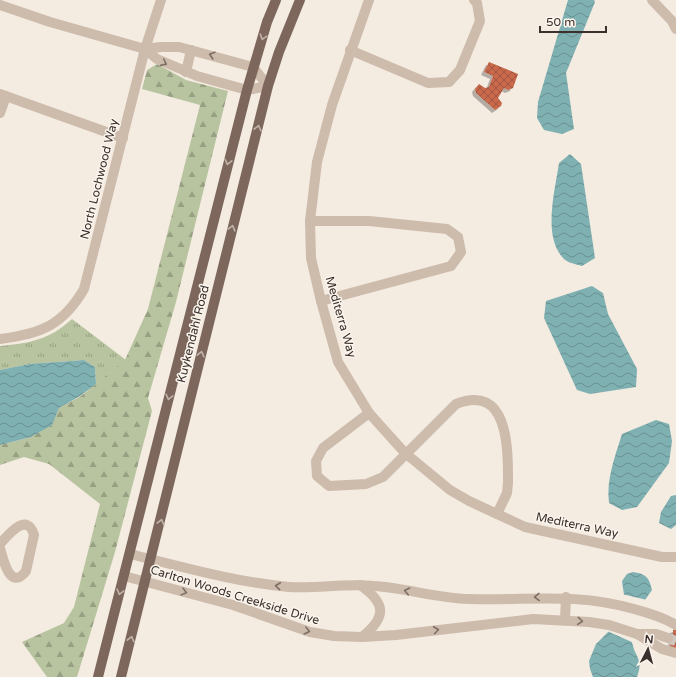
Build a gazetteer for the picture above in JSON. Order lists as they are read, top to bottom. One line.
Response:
{"streets":{"main road":["Kuykendahl Road"],"street":["North Lochwood Way","Mediterra Way","Carlton Woods Creekside Drive"]},"crossings":[["Kuykendahl Road","Carlton Woods Creekside Drive"]],"scale_bar":"50 m","north":"top"}
